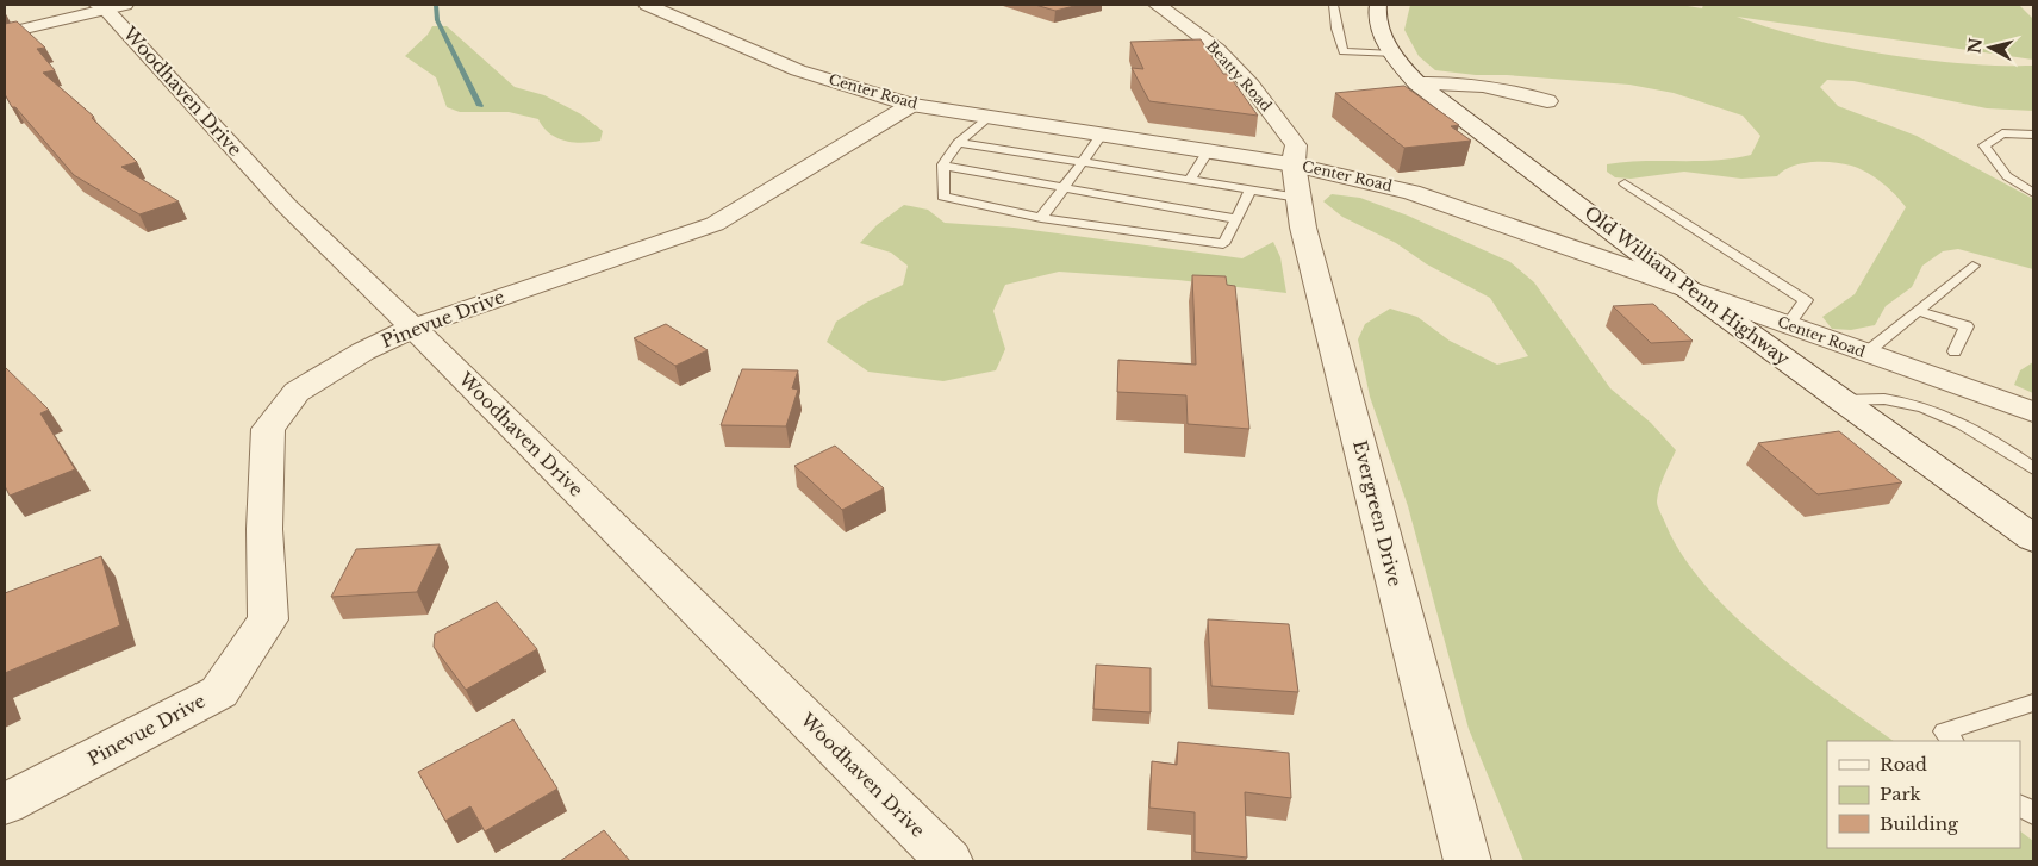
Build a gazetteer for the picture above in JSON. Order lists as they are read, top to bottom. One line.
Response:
{"streets":{"street":["Beatty Road","Woodhaven Drive","Center Road","Old William Penn Highway","Pinevue Drive","Evergreen Drive"]},"crossings":[["Beatty Road","Center Road"],["Beatty Road","Evergreen Drive"],["Woodhaven Drive","Pinevue Drive"],["Center Road","Old William Penn Highway"],["Center Road","Pinevue Drive"],["Center Road","Evergreen Drive"]],"legend":["Road","Park","Building"],"north":"left"}
